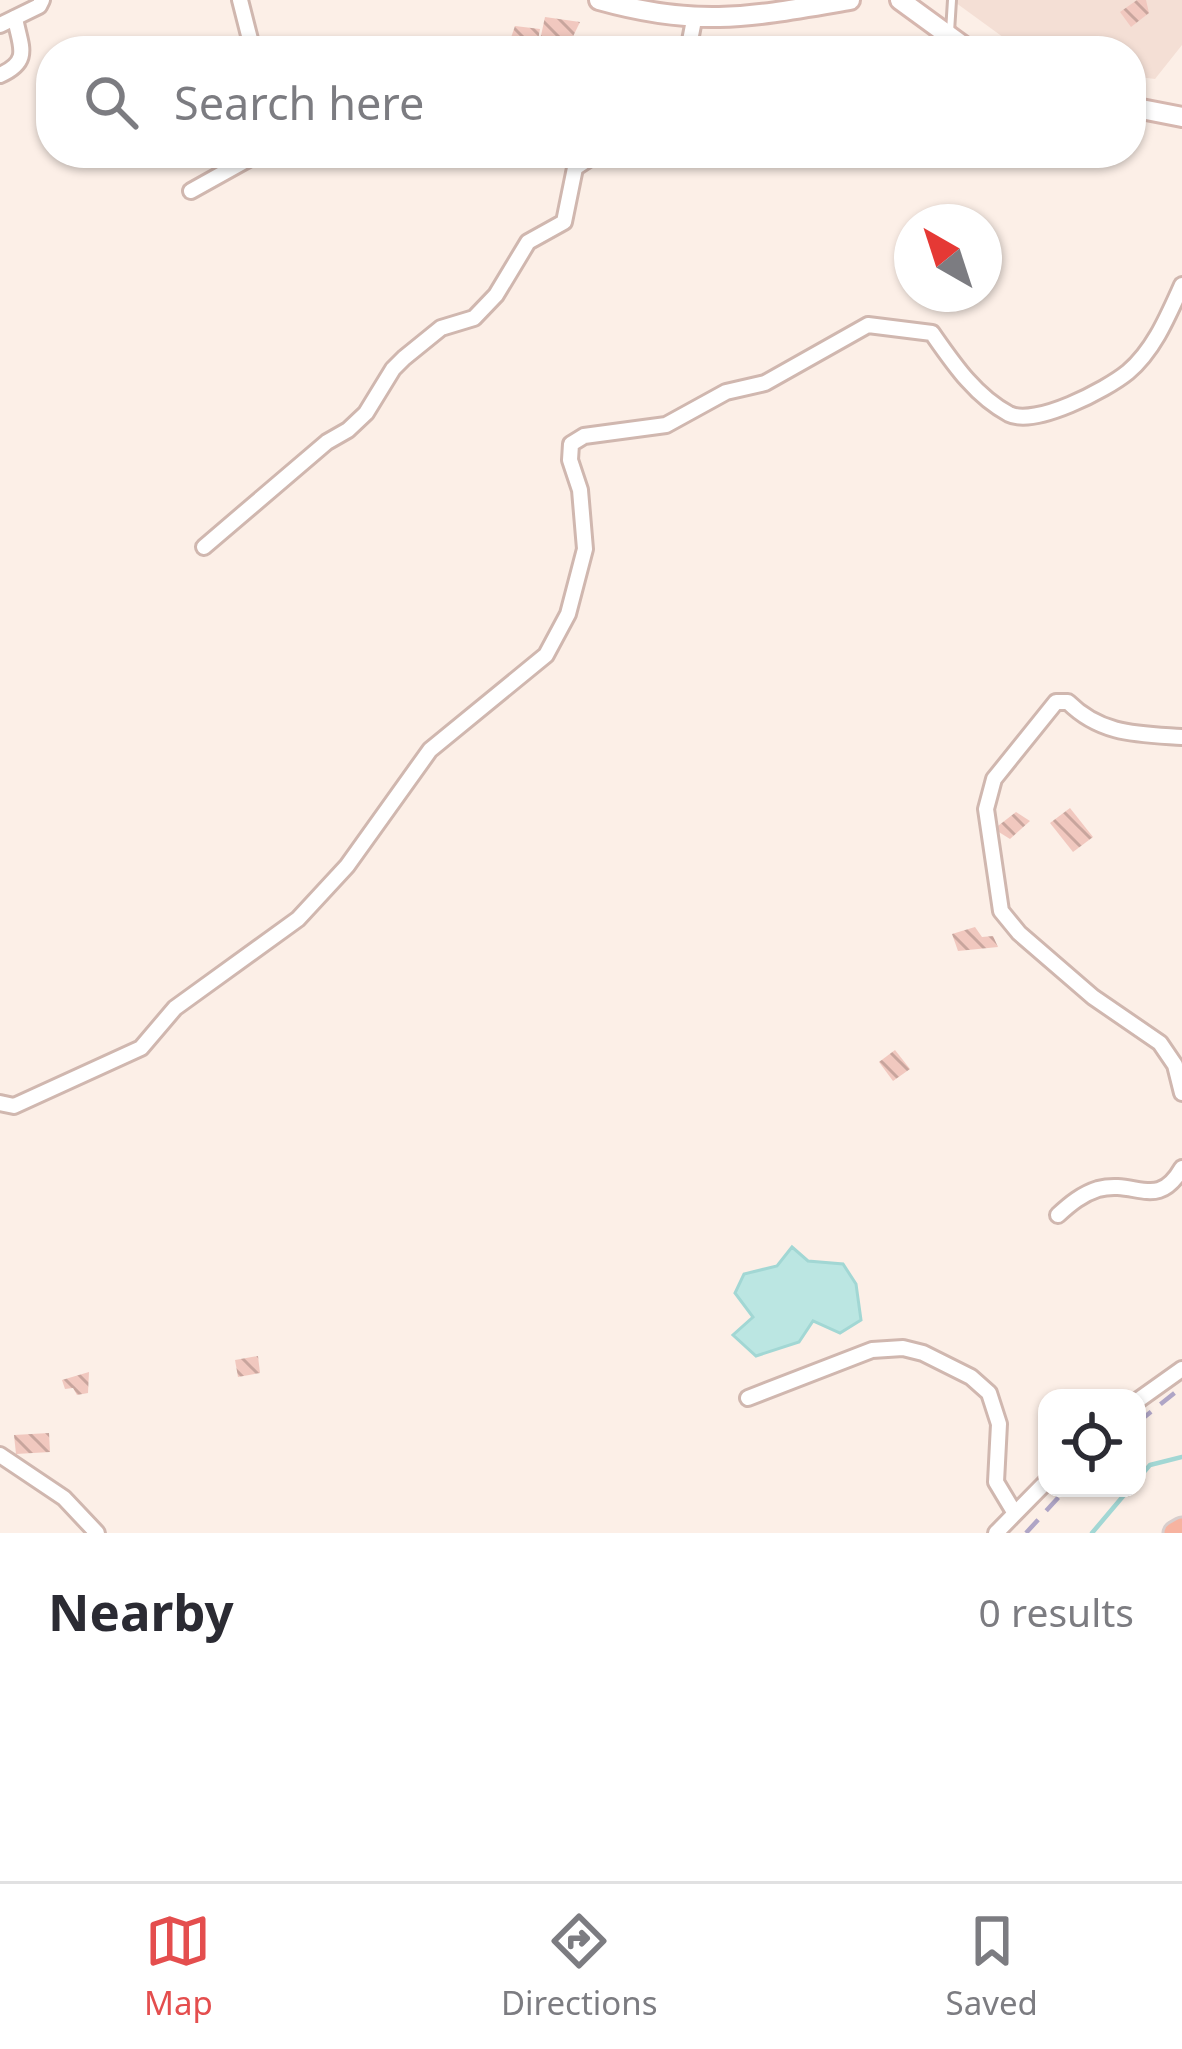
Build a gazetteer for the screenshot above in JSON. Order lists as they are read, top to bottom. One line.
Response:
{"north":"top left","page":{"search":"Search here","heading":["Nearby","0 results"],"nav":["Map","Directions","Saved"]}}
